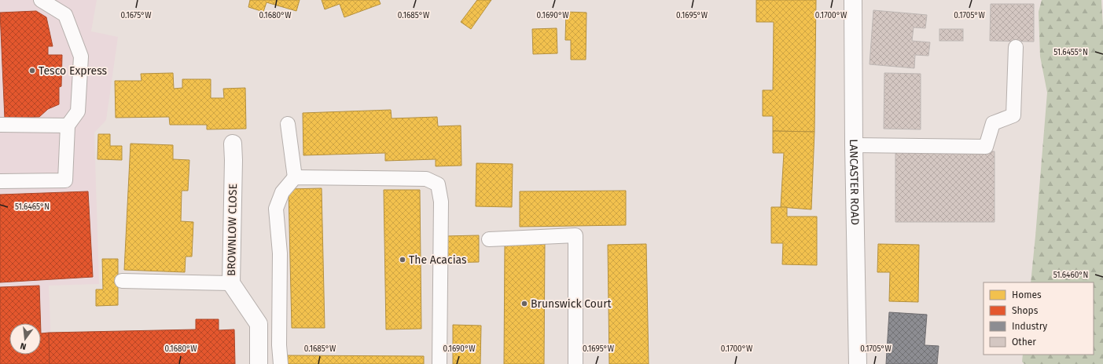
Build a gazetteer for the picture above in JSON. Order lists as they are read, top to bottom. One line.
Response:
{"streets":{"street":["LANCASTER ROAD","BROWNLOW CLOSE"]},"places":["Tesco Express","The Acacias","Brunswick Court"],"legend":["Homes","Shops","Industry","Other"],"north":"bottom","coordinates":["0.1675°W","0.1680°W","0.1685°W","0.1690°W","0.1695°W","0.1700°W","0.1705°W","51.6455°N","51.6465°N","51.6460°N"]}
